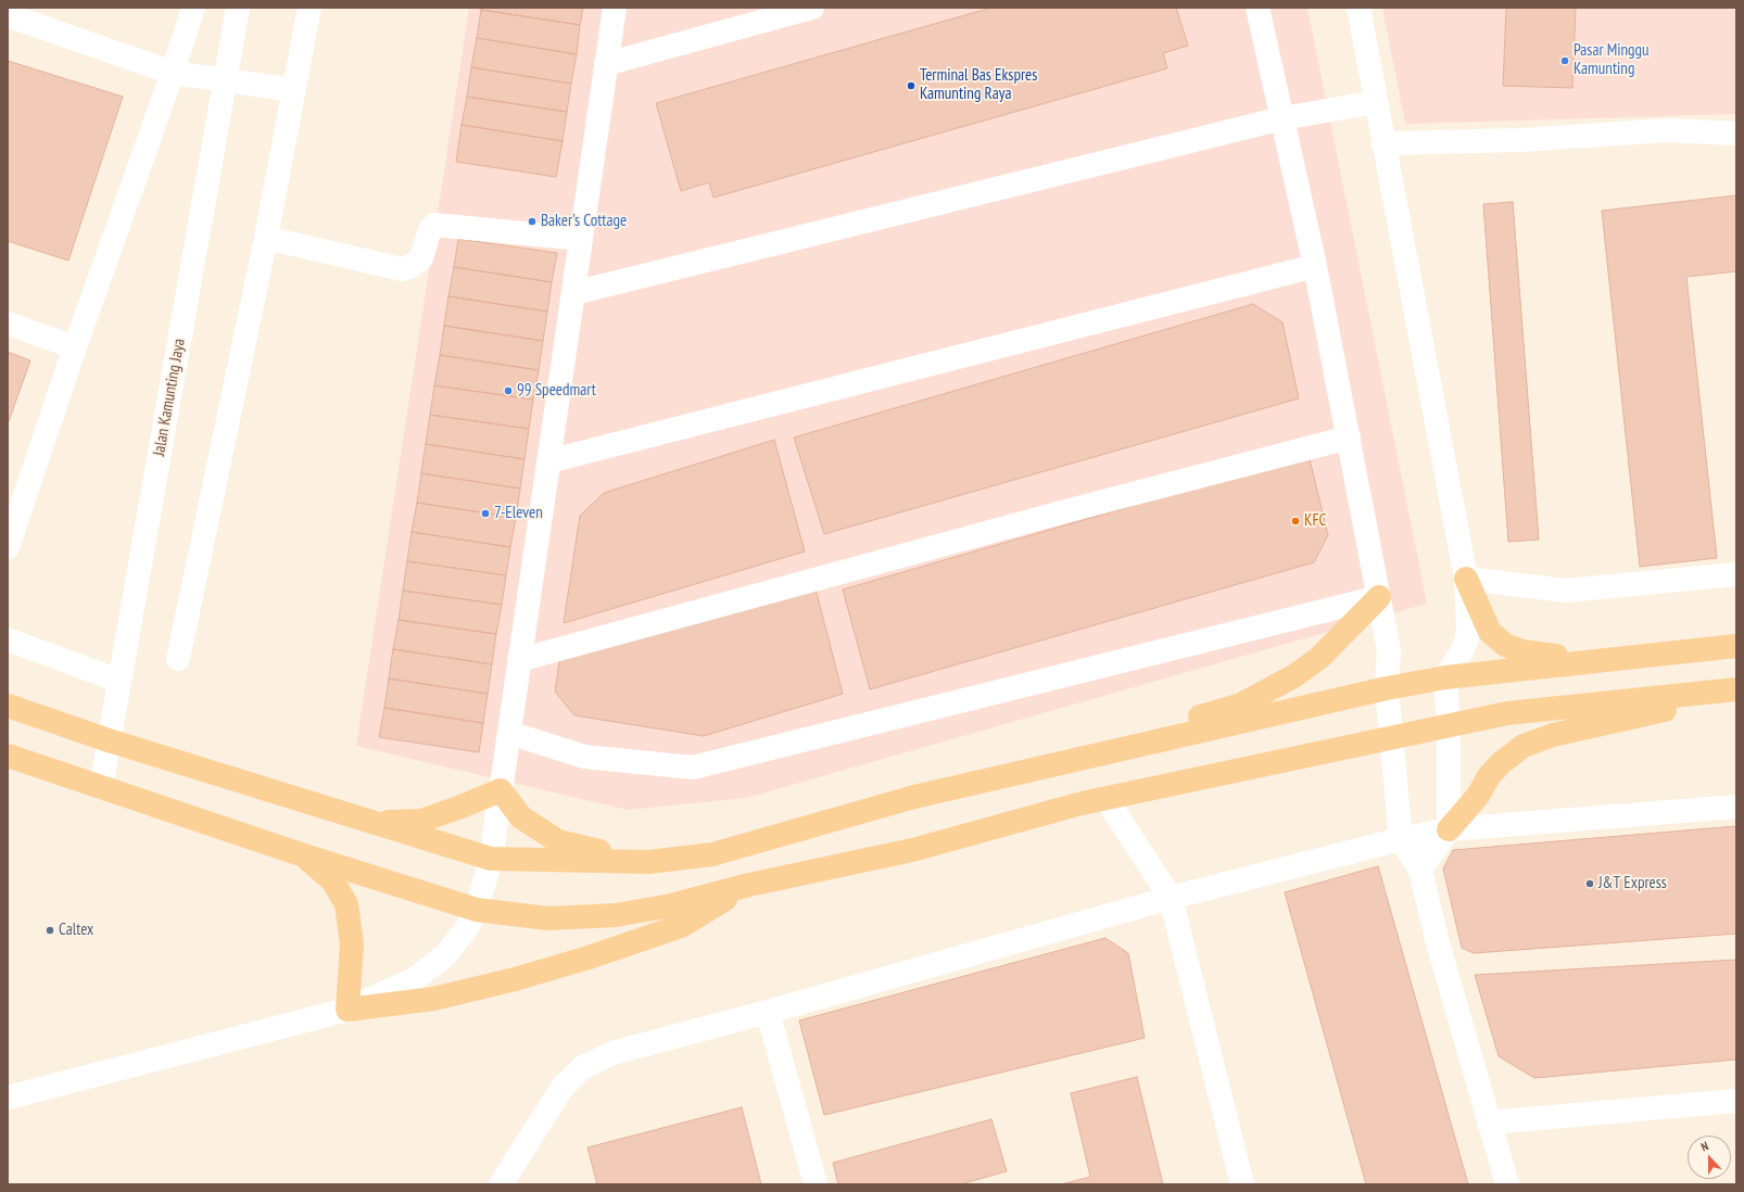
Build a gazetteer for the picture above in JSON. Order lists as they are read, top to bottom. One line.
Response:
{"streets":{"street":["Jalan Kamunting Jaya"]},"places":["Pasar Minggu Kamunting","Terminal Bas Ekspres Kamunting Raya","Baker's Cottage","99 Speedmart","7-Eleven","KFC","J&T Express","Caltex"],"north":"top"}
